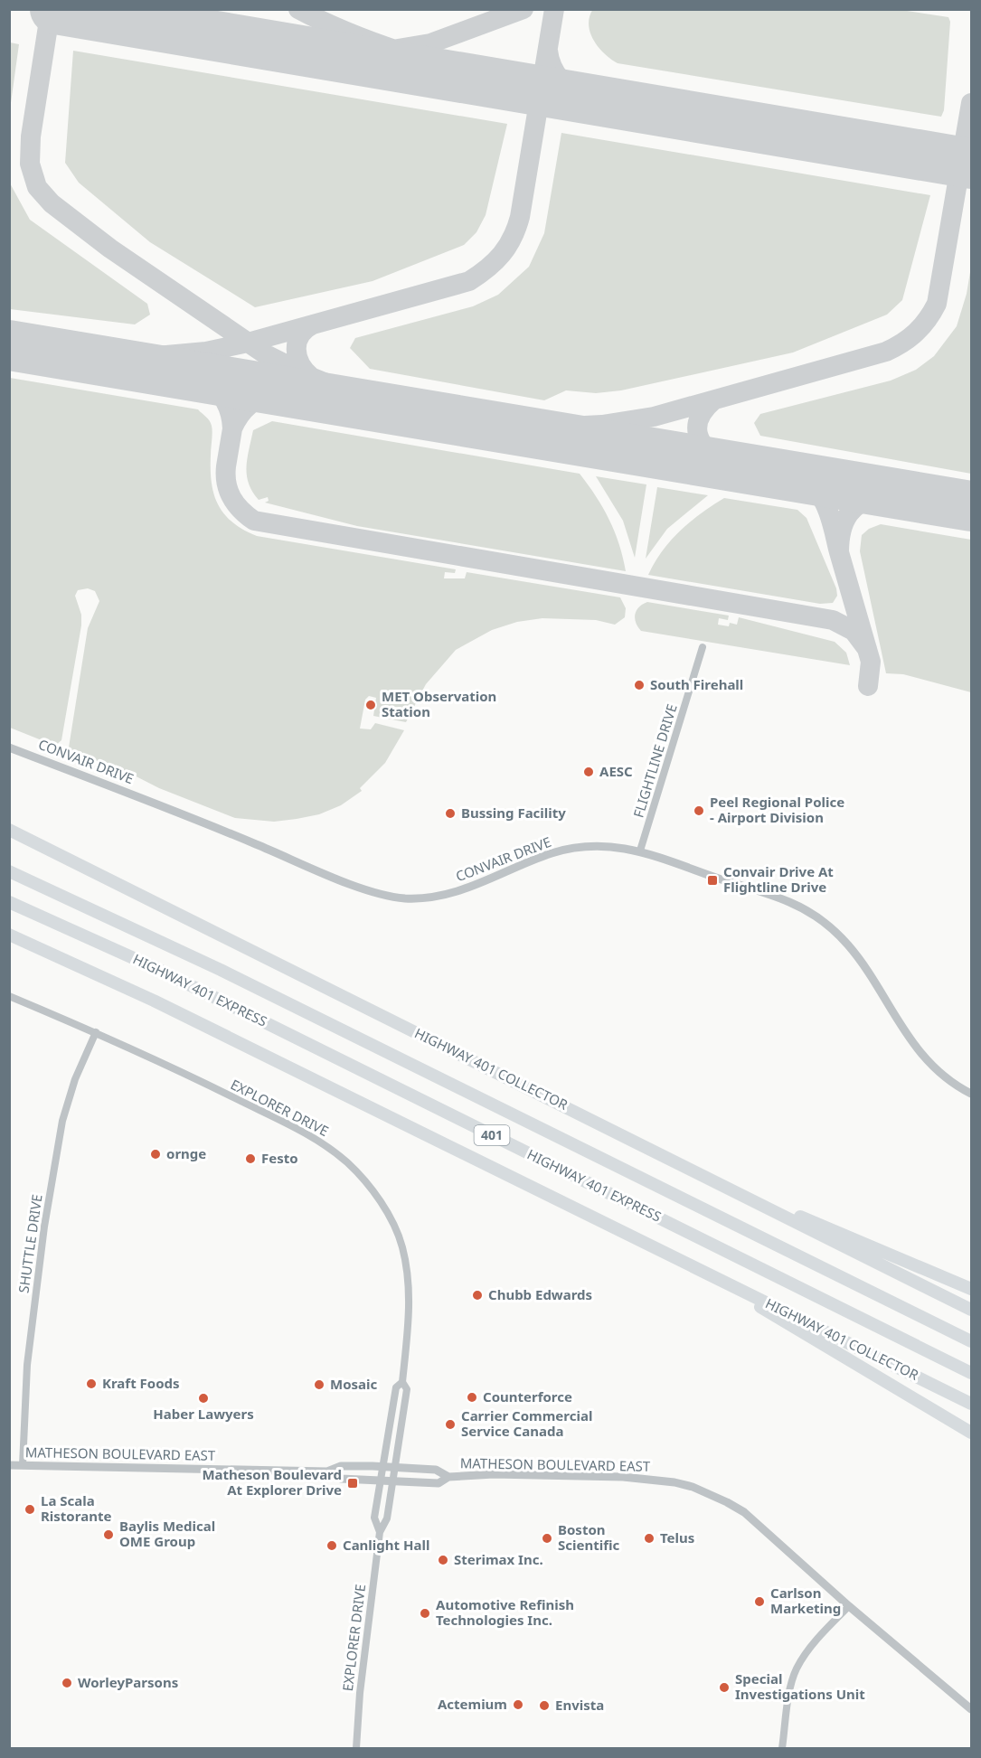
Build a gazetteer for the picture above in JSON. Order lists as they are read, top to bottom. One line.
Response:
{"streets":{"highway":["HIGHWAY 401 EXPRESS","HIGHWAY 401 COLLECTOR","401"],"street":["FLIGHTLINE DRIVE","CONVAIR DRIVE","EXPLORER DRIVE","SHUTTLE DRIVE","MATHESON BOULEVARD EAST"]},"crossings":[["FLIGHTLINE DRIVE","CONVAIR DRIVE"],["EXPLORER DRIVE","SHUTTLE DRIVE"],["EXPLORER DRIVE","MATHESON BOULEVARD EAST"],["SHUTTLE DRIVE","MATHESON BOULEVARD EAST"]],"places":{"other":["South Firehall","MET Observation Station","AESC","Peel Regional Police - Airport Division","Bussing Facility","ornge","Festo","Chubb Edwards","Kraft Foods","Mosaic","Counterforce","Haber Lawyers","Carrier Commercial Service Canada","La Scala Ristorante","Baylis Medical OME Group","Boston Scientific","Telus","Canlight Hall","Sterimax Inc.","Carlson Marketing","Automotive Refinish Technologies Inc.","WorleyParsons","Special Investigations Unit","Actemium","Envista"],"transit":["Convair Drive At Flightline Drive","Matheson Boulevard At Explorer Drive"]}}
